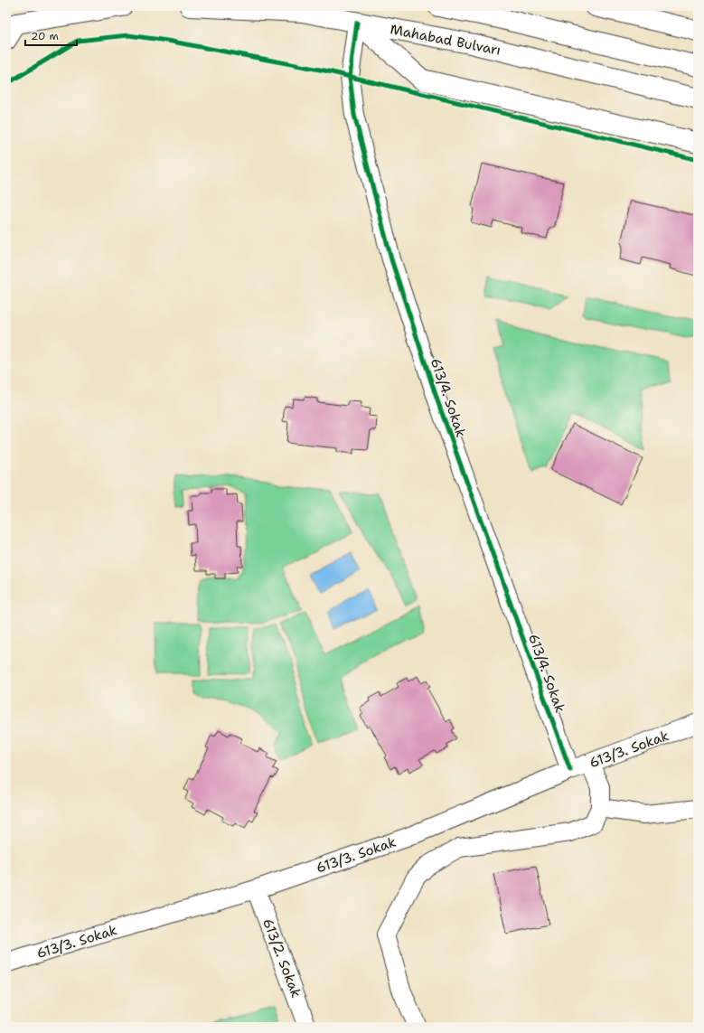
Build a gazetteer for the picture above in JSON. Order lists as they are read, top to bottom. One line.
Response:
{"streets":{"main road":["Mahabad Bulvarı"],"street":["613/4. Sokak","613/3. Sokak","613/2. Sokak"]},"crossings":[["Mahabad Bulvarı","613/4. Sokak"],["613/4. Sokak","613/3. Sokak"],["613/3. Sokak","613/2. Sokak"]],"scale_bar":"20 m"}
